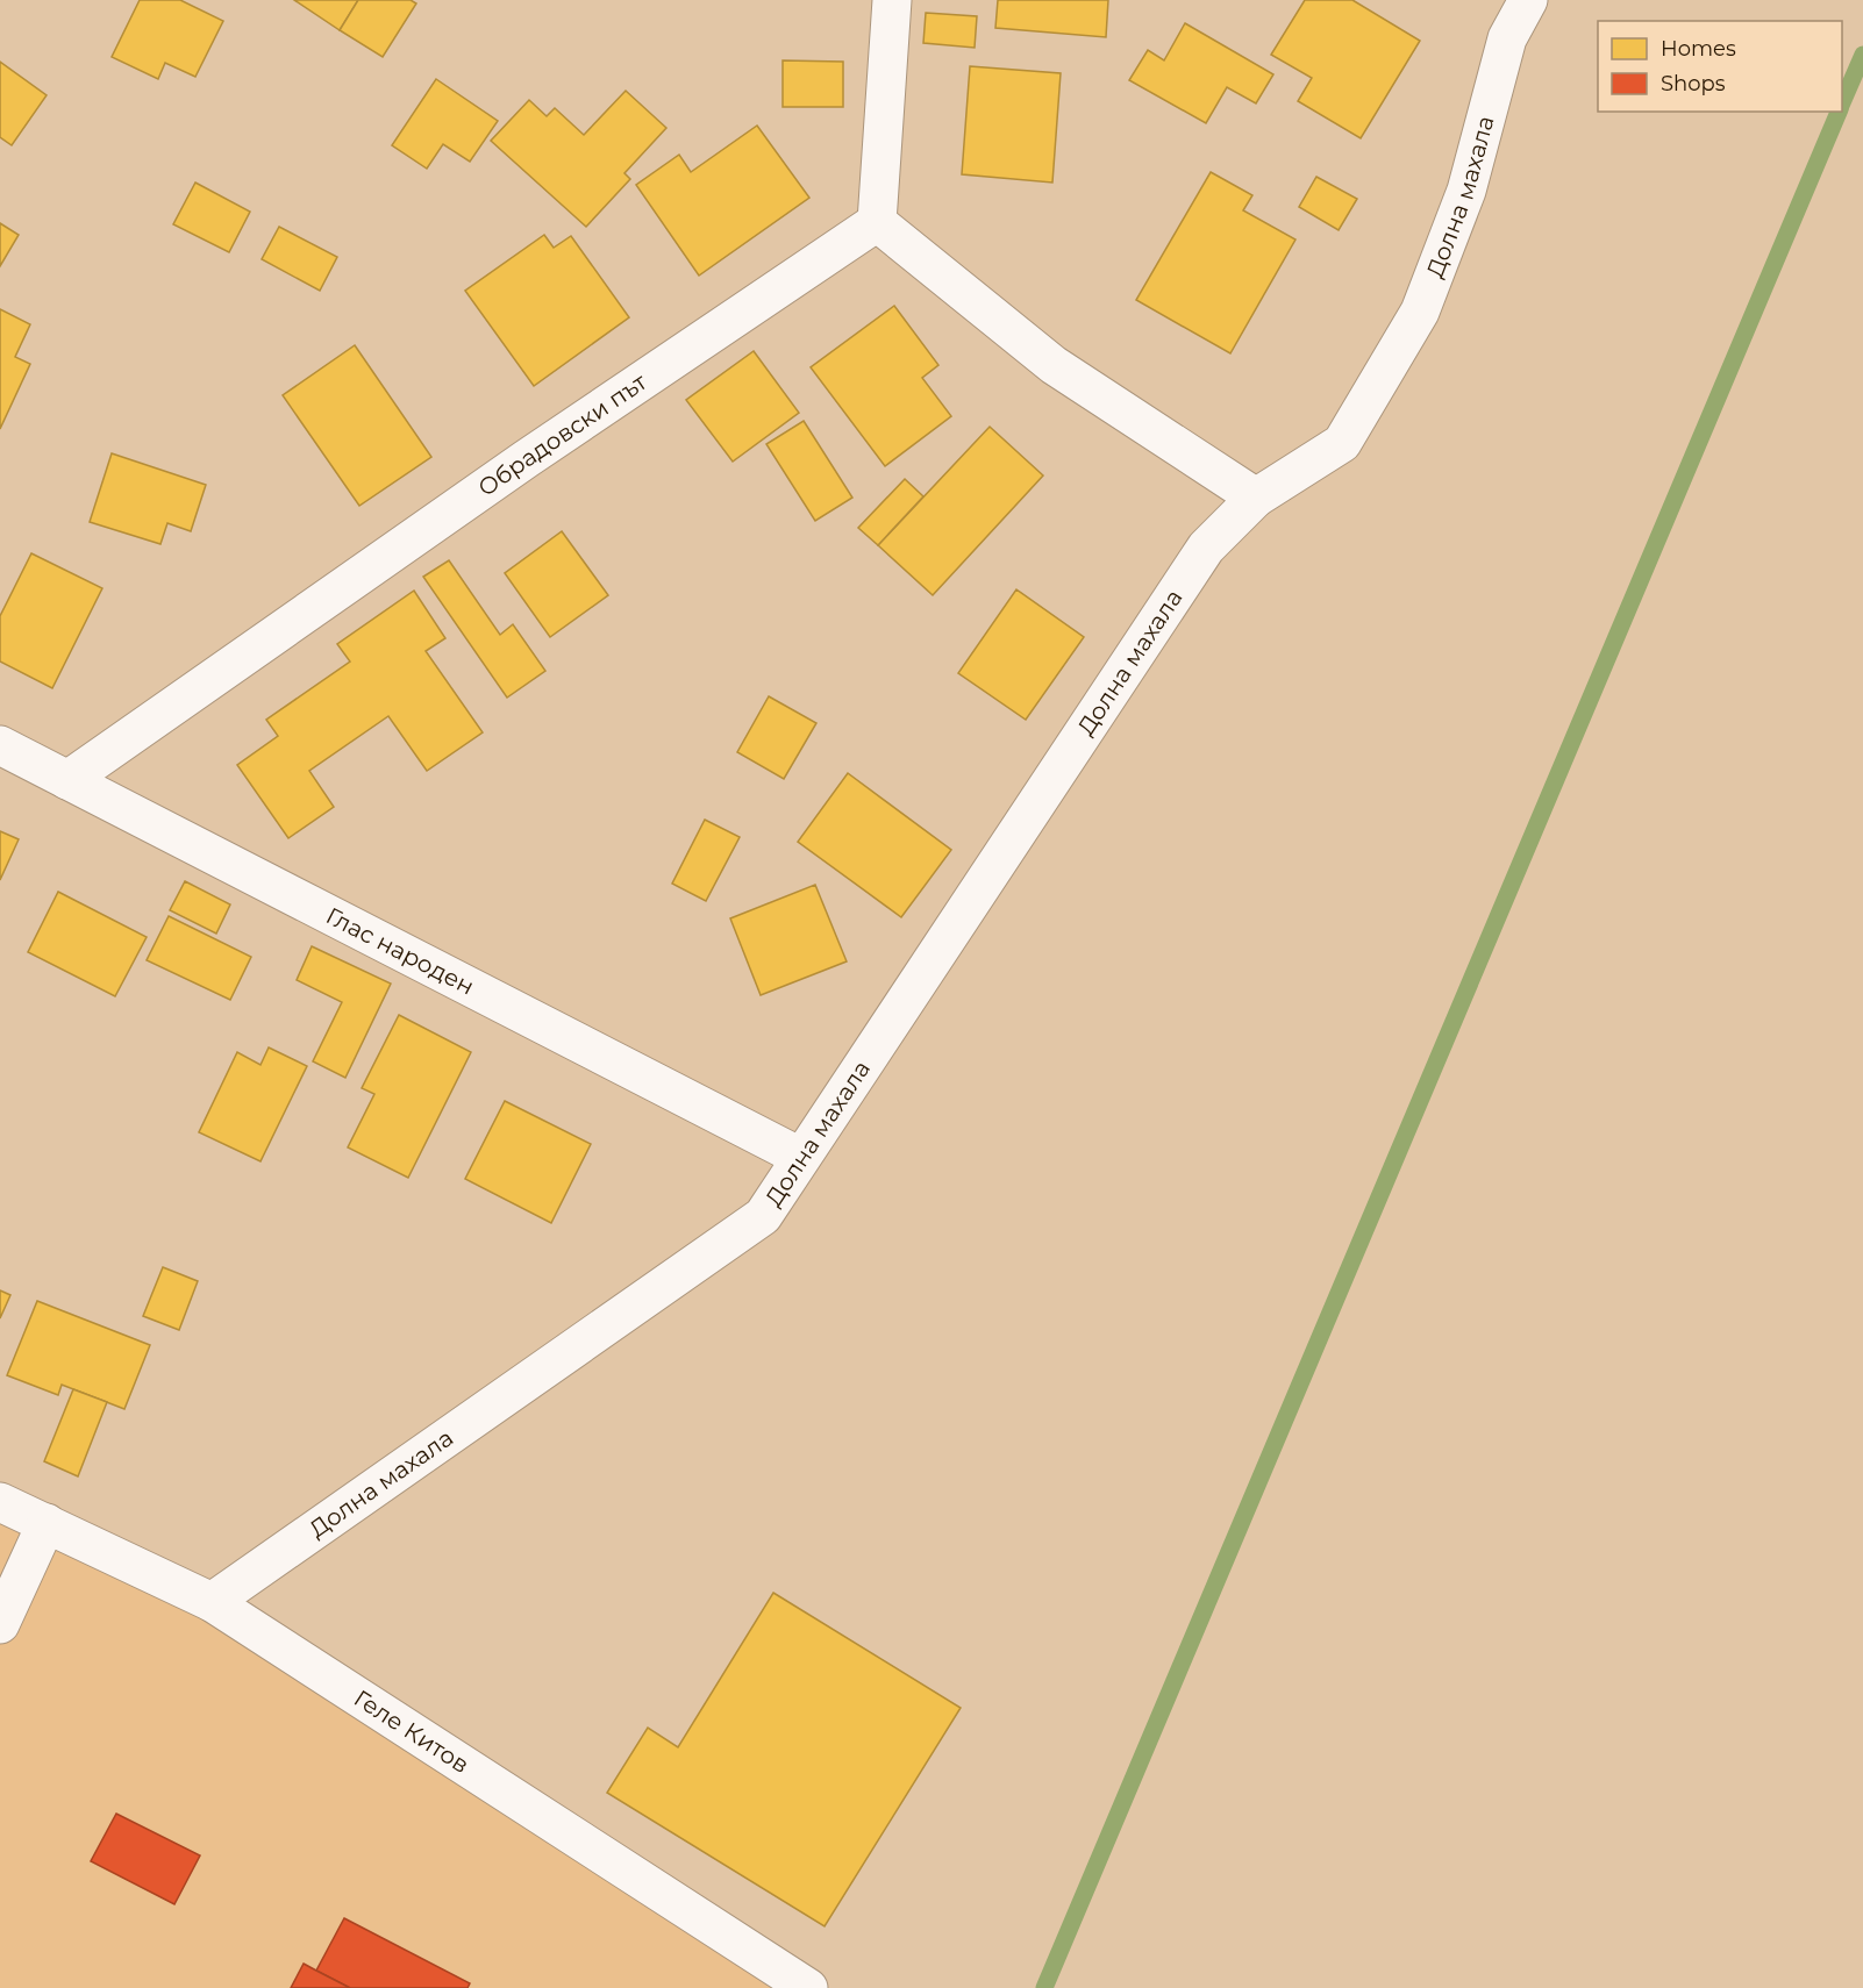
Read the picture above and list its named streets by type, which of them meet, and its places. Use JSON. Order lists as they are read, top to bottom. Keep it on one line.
{"streets":{"street":["Долна махала","Обрадовски път","Глас народен","Геле Китов"]},"crossings":[["Долна махала","Глас народен"],["Долна махала","Геле Китов"],["Обрадовски път","Глас народен"]],"legend":["Homes","Shops"]}
